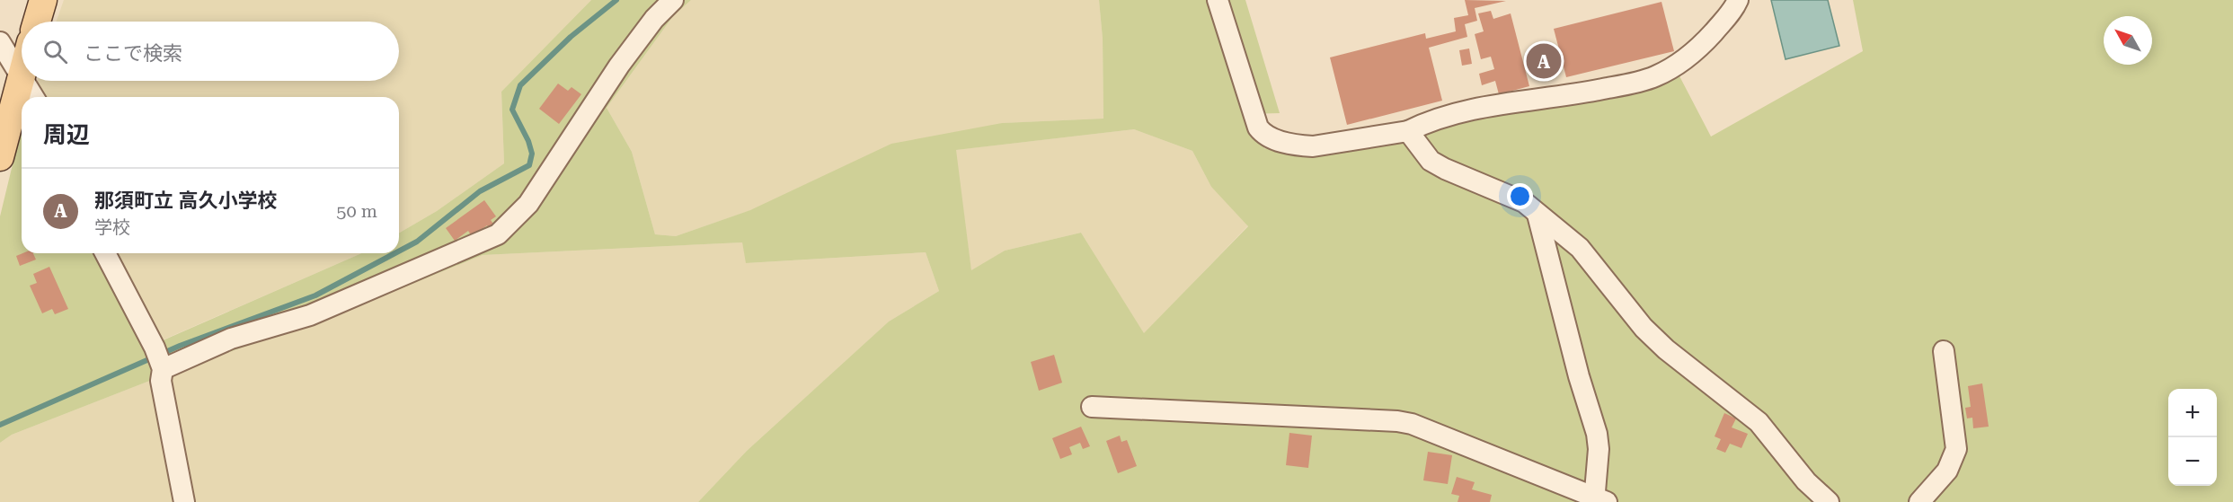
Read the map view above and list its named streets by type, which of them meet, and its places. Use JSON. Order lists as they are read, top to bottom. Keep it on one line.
{"north":"top left","page":{"search":"ここで検索","pins":"A","heading":"周辺","list":[{"mark":"A","name":"那須町立 高久小学校","note":"学校","value":"50 m"}],"map_buttons":["+","−"]}}
